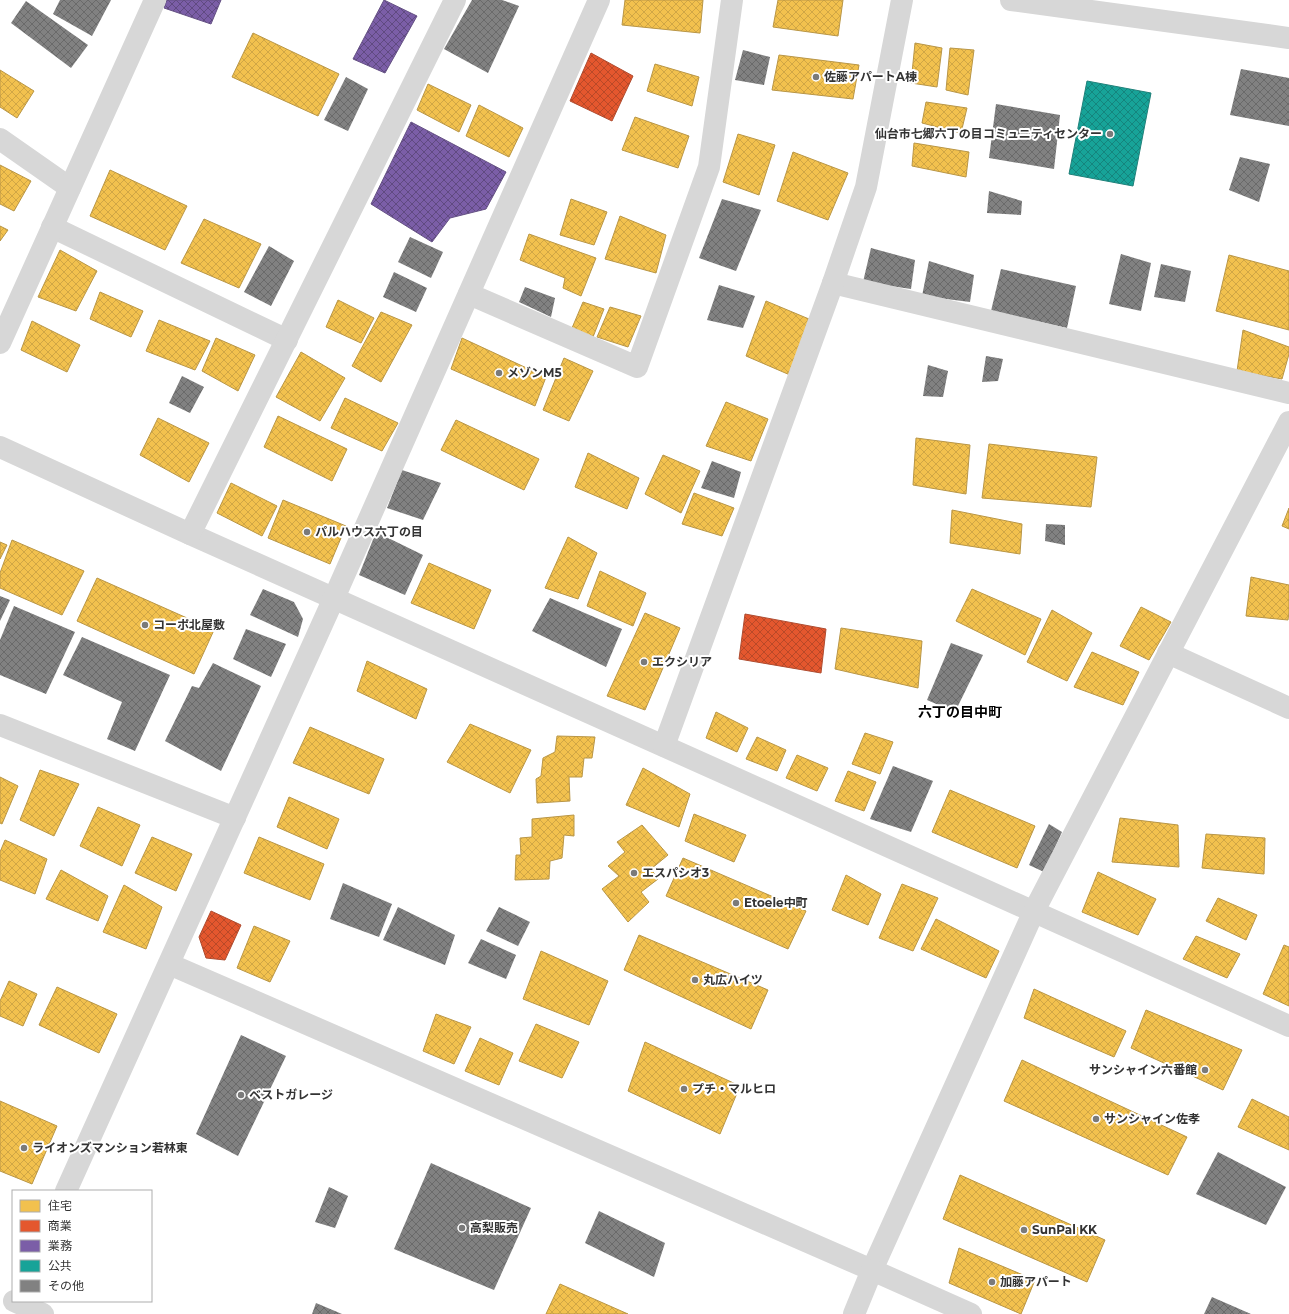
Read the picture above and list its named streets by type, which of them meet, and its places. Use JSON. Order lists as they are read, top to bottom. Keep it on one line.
{"districts":["六丁の目中町"],"places":["佐藤アパートA棟","仙台市七郷六丁の目コミュニティセンター","メゾンM5","パルハウス六丁の目","コーポ北屋敷","エクシリア","エスパシオ3","Etoele中町","丸広ハイツ","サンシャイン六番館","プチ・マルヒロ","ベストガレージ","サンシャイン佐孝","ライオンズマンション若林東","高梨販売","SunPal KK","加藤アパート"],"legend":["住宅","商業","業務","公共","その他"]}
